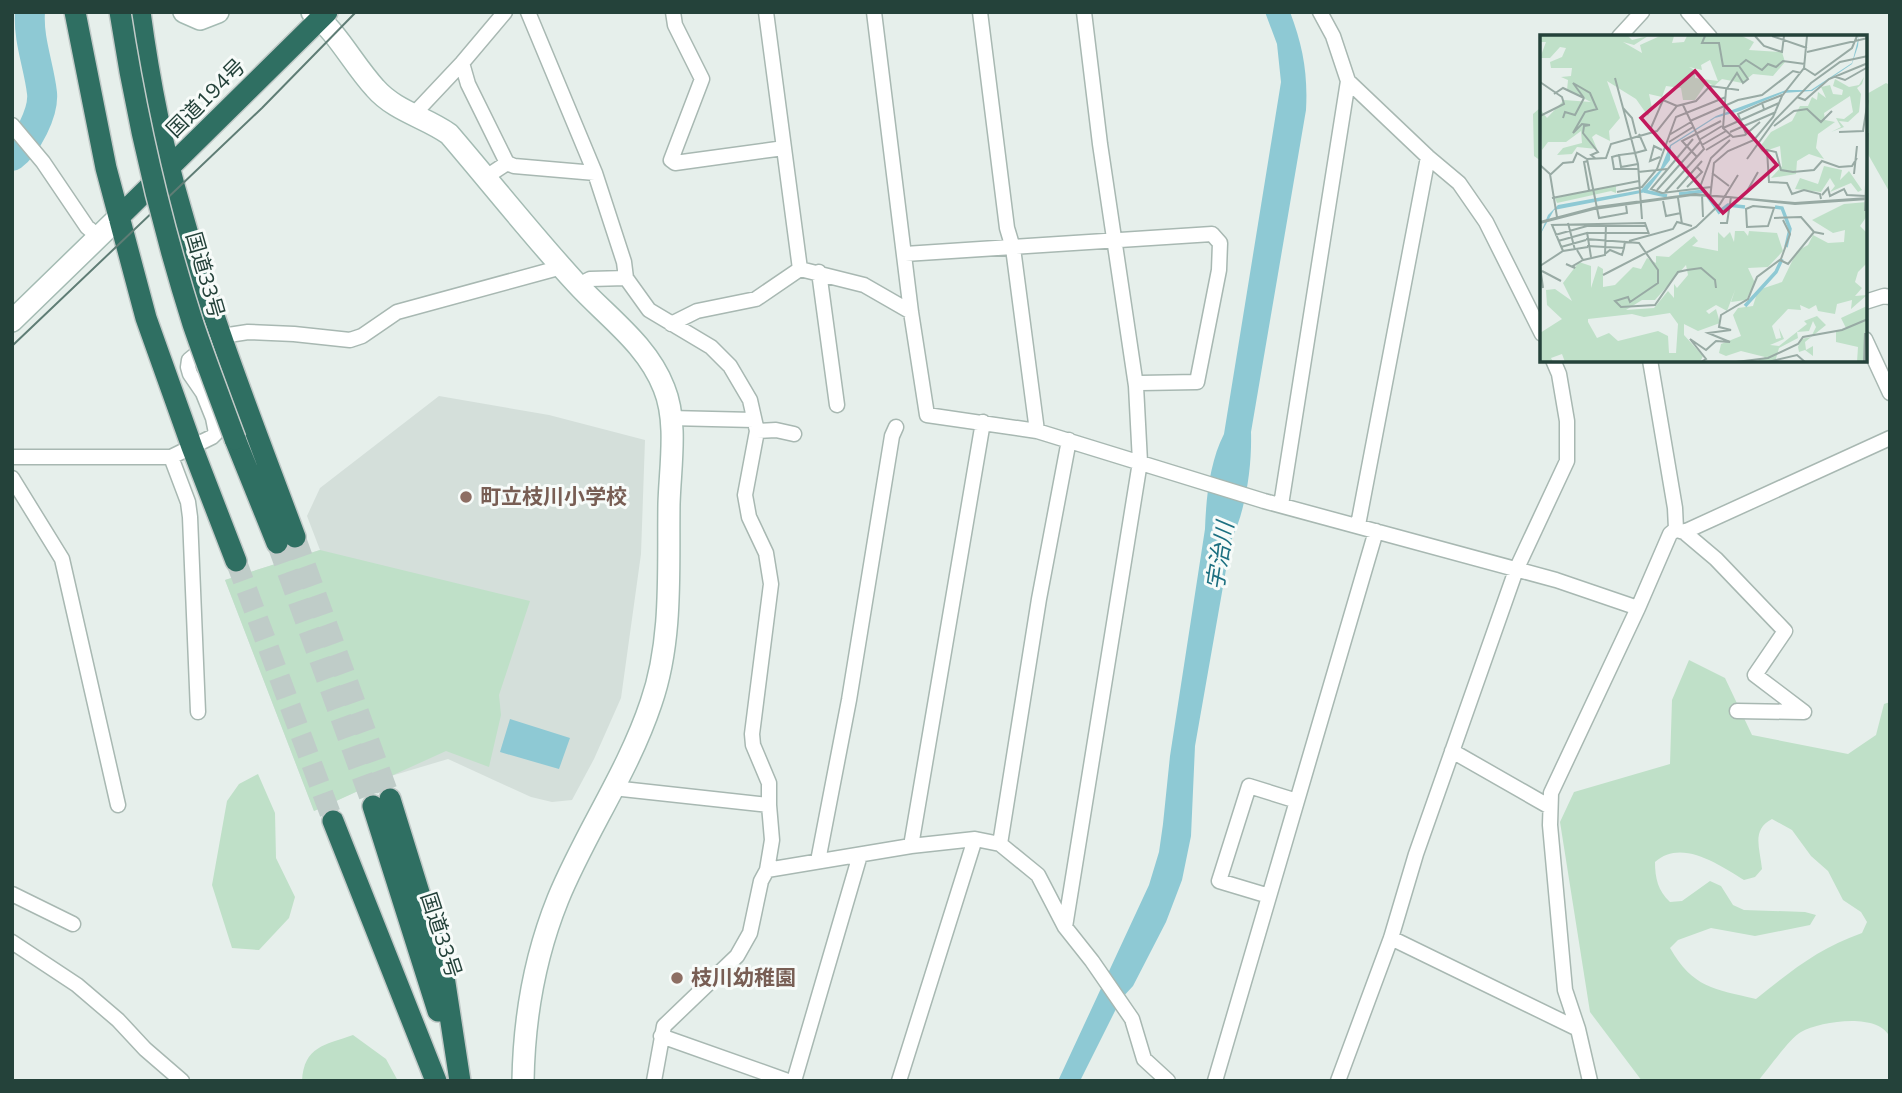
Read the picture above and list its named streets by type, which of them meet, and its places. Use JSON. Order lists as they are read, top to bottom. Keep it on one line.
{"streets":{"highway":["国道194号","国道33号"]},"water":["宇治川"],"places":["町立枝川小学校","枝川幼稚園"]}
